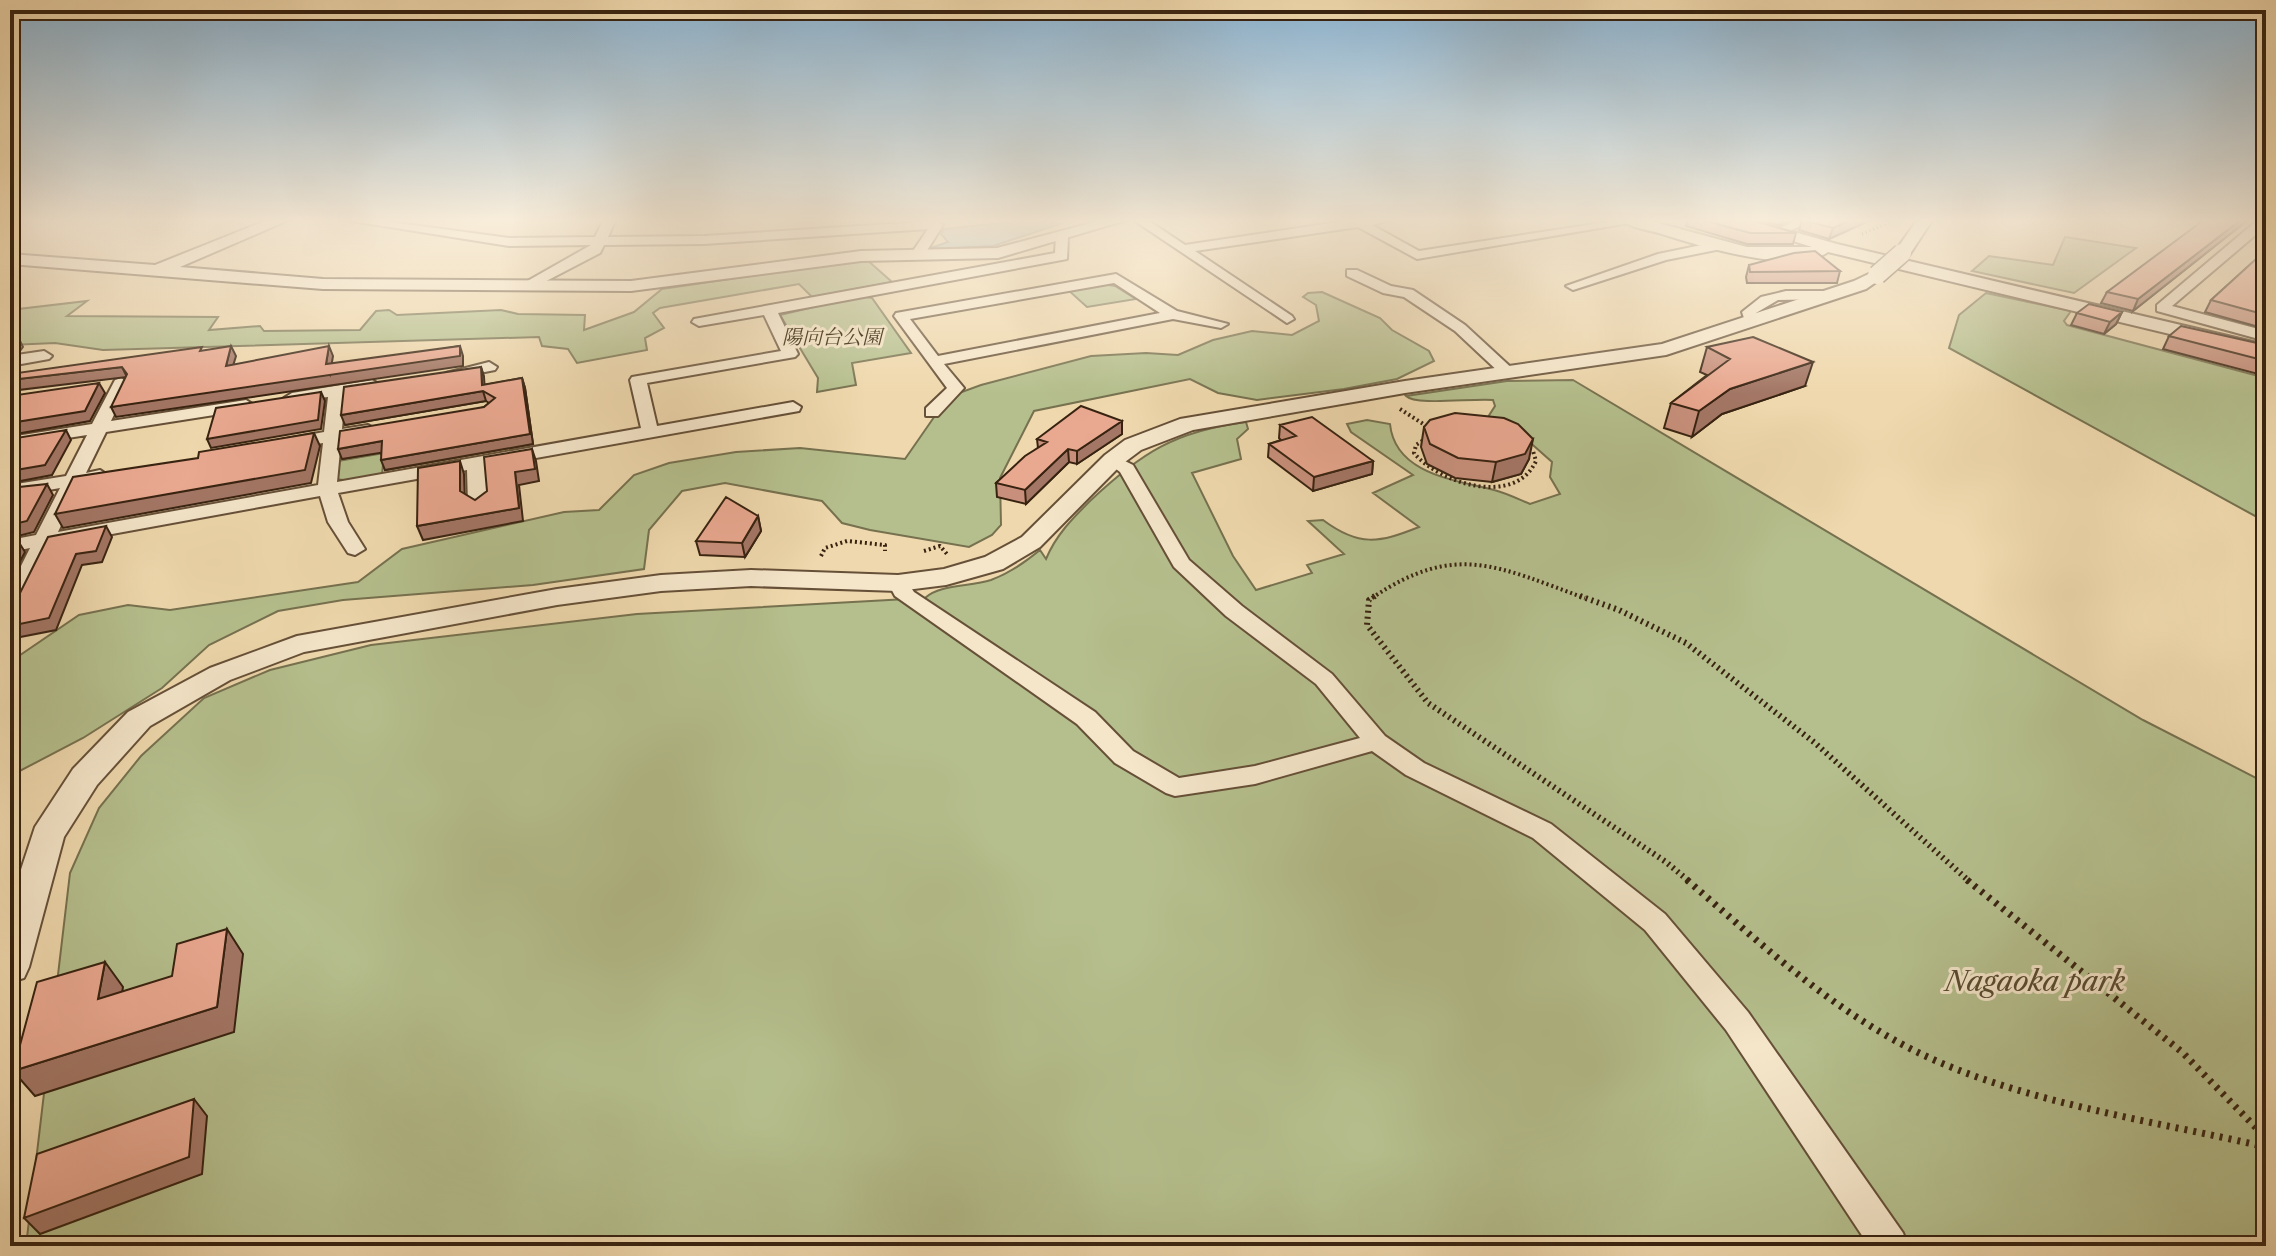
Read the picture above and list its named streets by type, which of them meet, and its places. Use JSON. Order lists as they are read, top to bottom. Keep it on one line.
{"parks":["陽向台公園","Nagaoka park"]}
